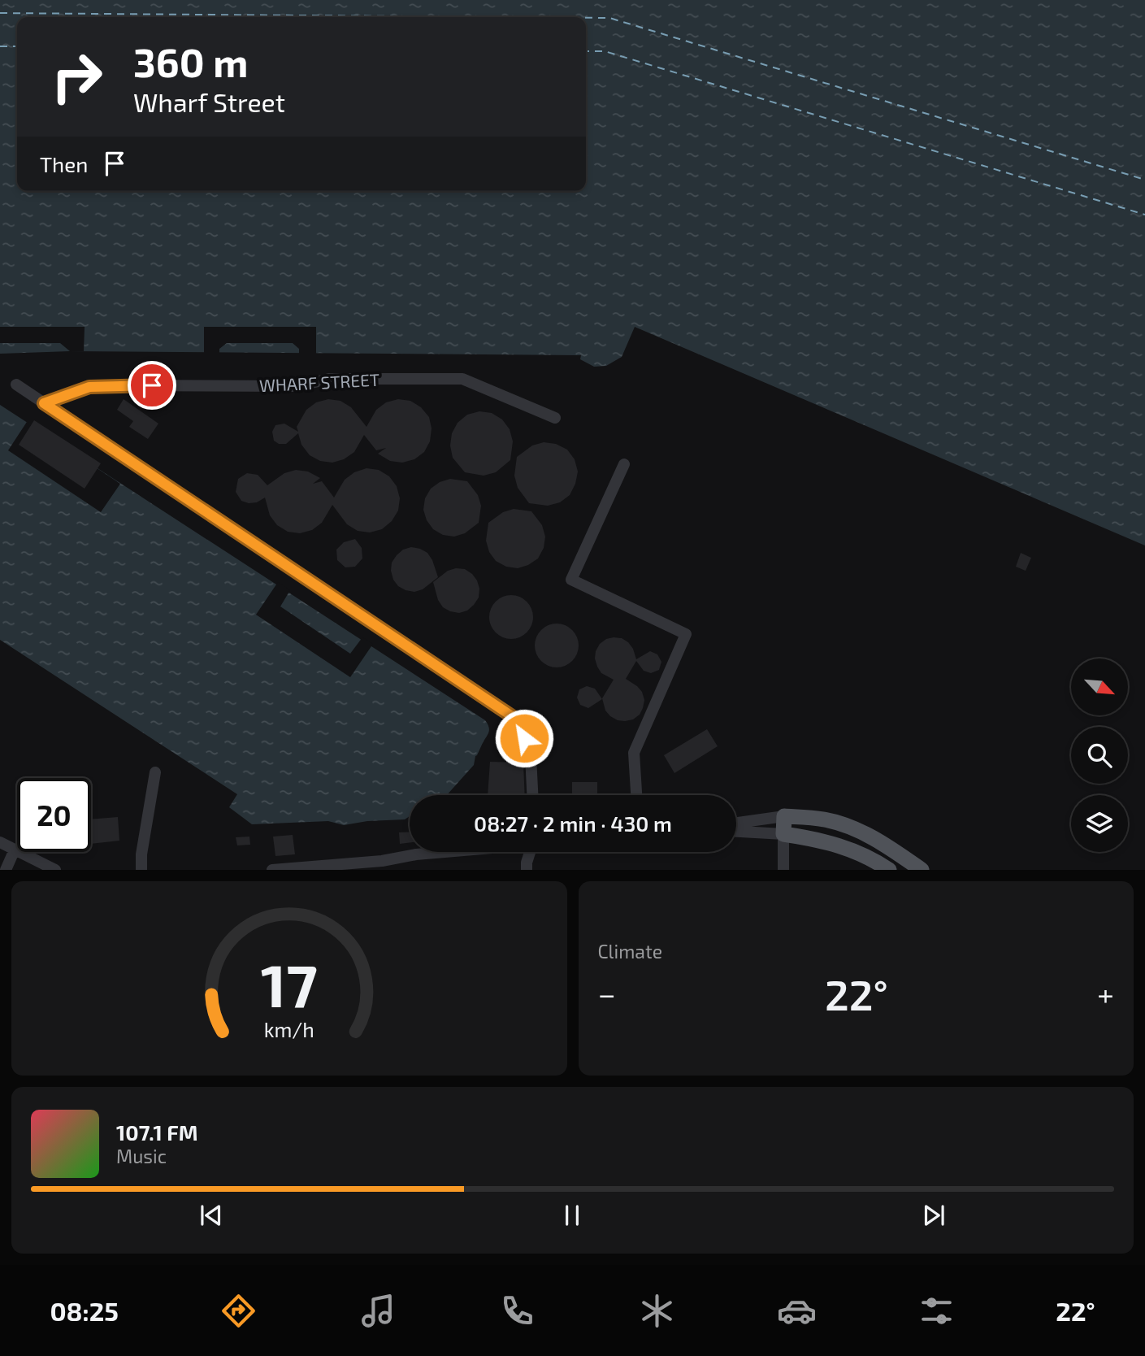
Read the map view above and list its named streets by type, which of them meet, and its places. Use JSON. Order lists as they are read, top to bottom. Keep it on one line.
{"streets":{"street":["WHARF STREET"]},"north":"bottom right","page":{"turn":["360 m","Wharf Street"],"then":"Then","limit":"20","trip":"08:27 · 2 min · 430 m","tile":"Climate","heat":["−","22°","+"],"song":["107.1 FM","Music"],"tabs":["08:25","22°"],"gauge":["17","km/h"]}}
